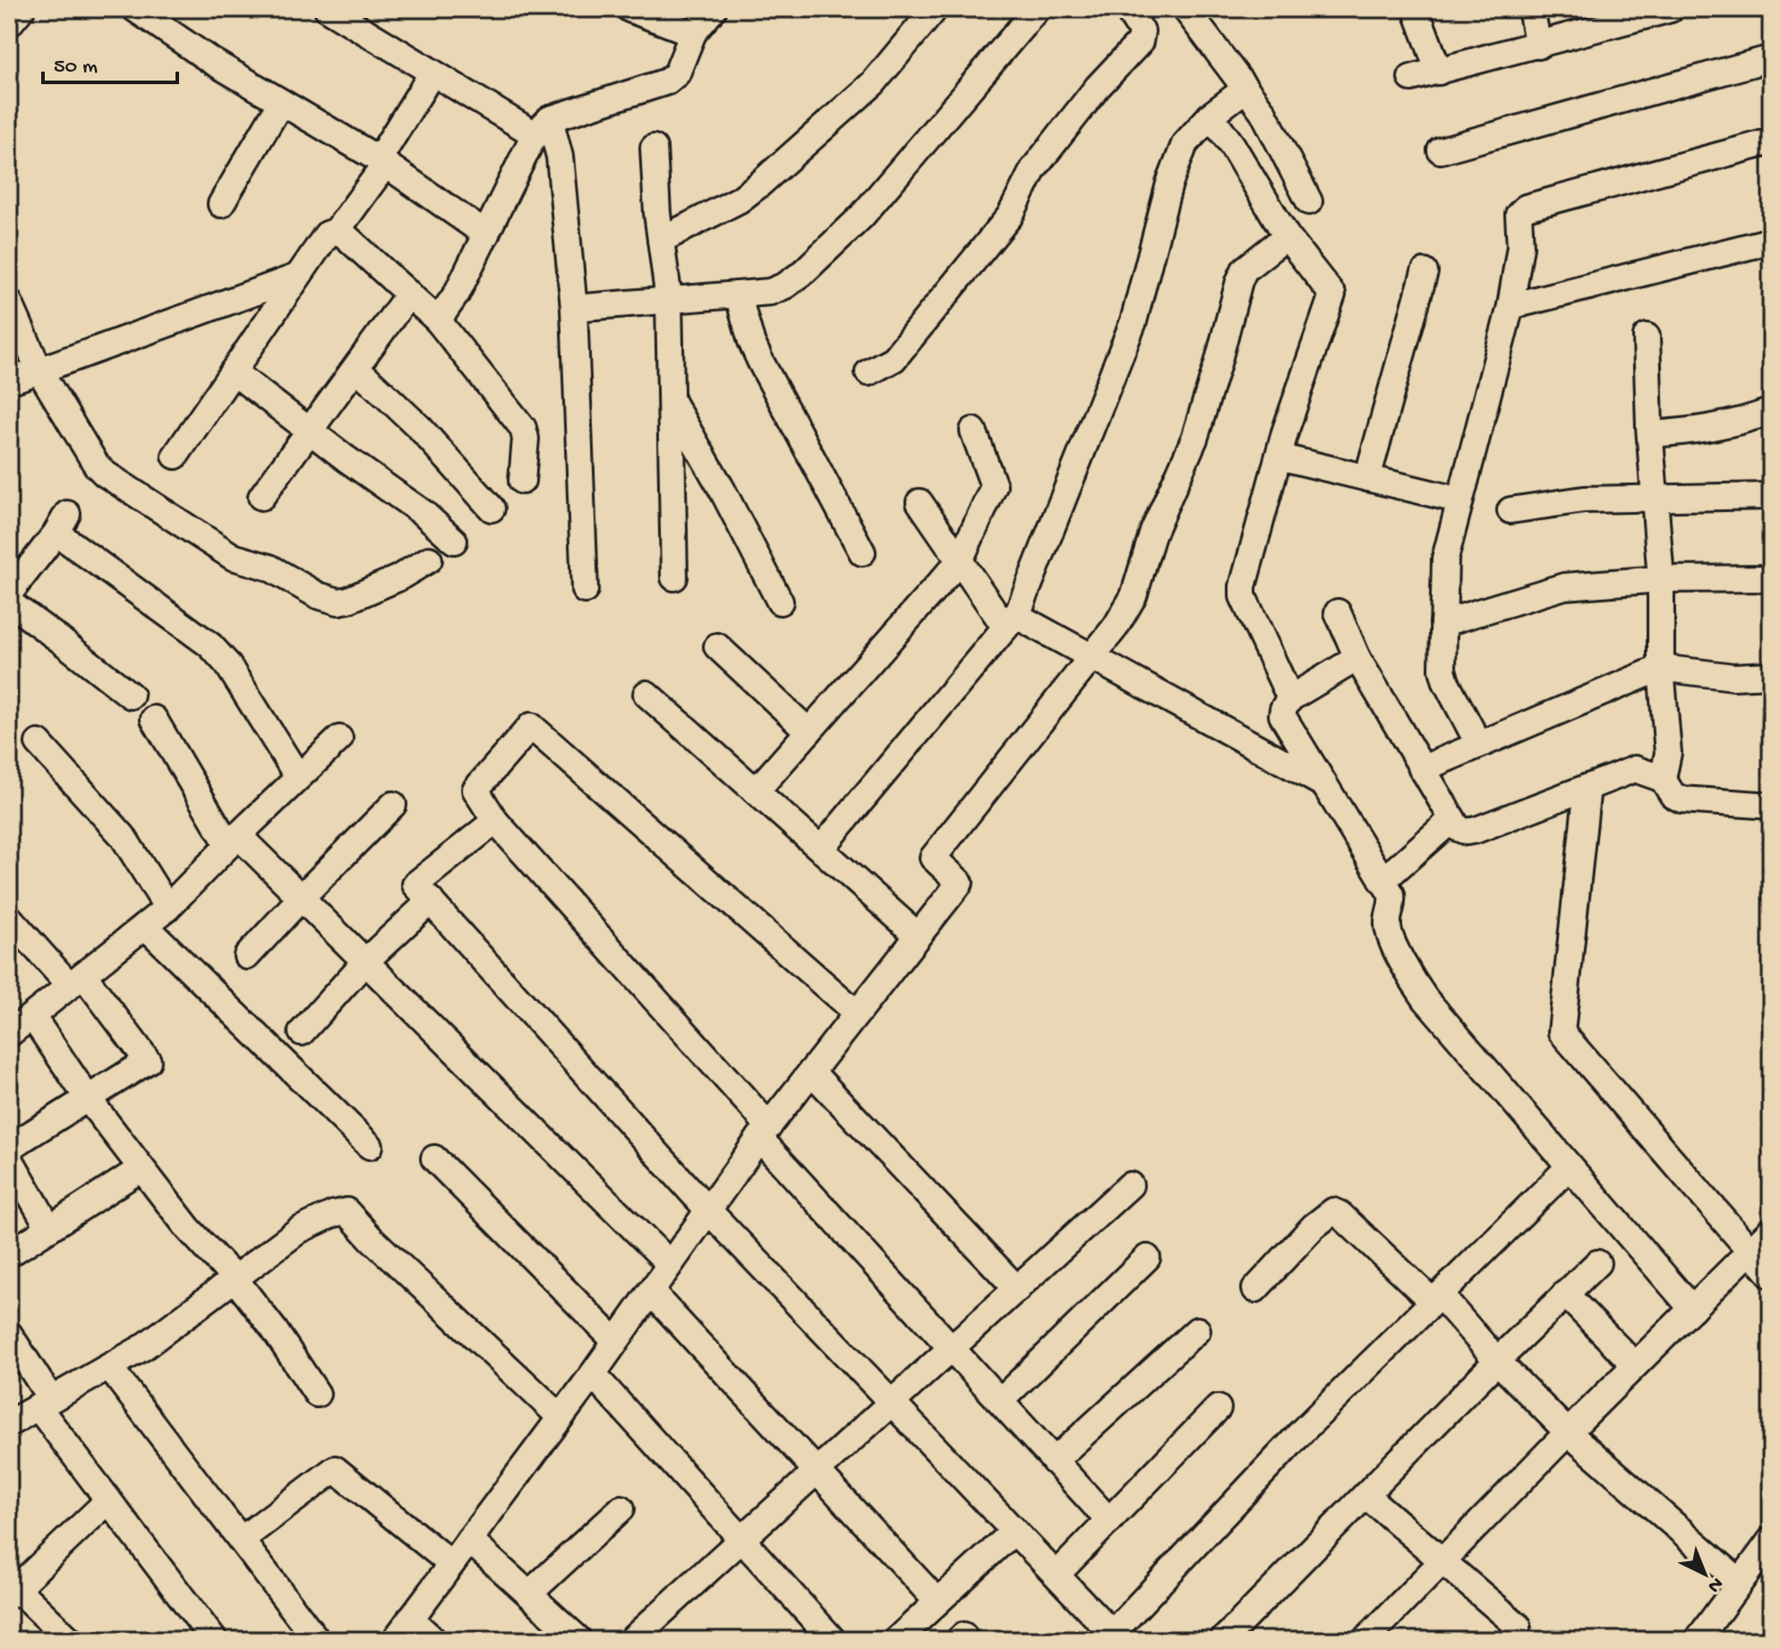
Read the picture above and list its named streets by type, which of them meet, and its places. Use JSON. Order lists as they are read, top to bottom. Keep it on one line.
{"scale_bar":"50 m","north":"bottom right"}
